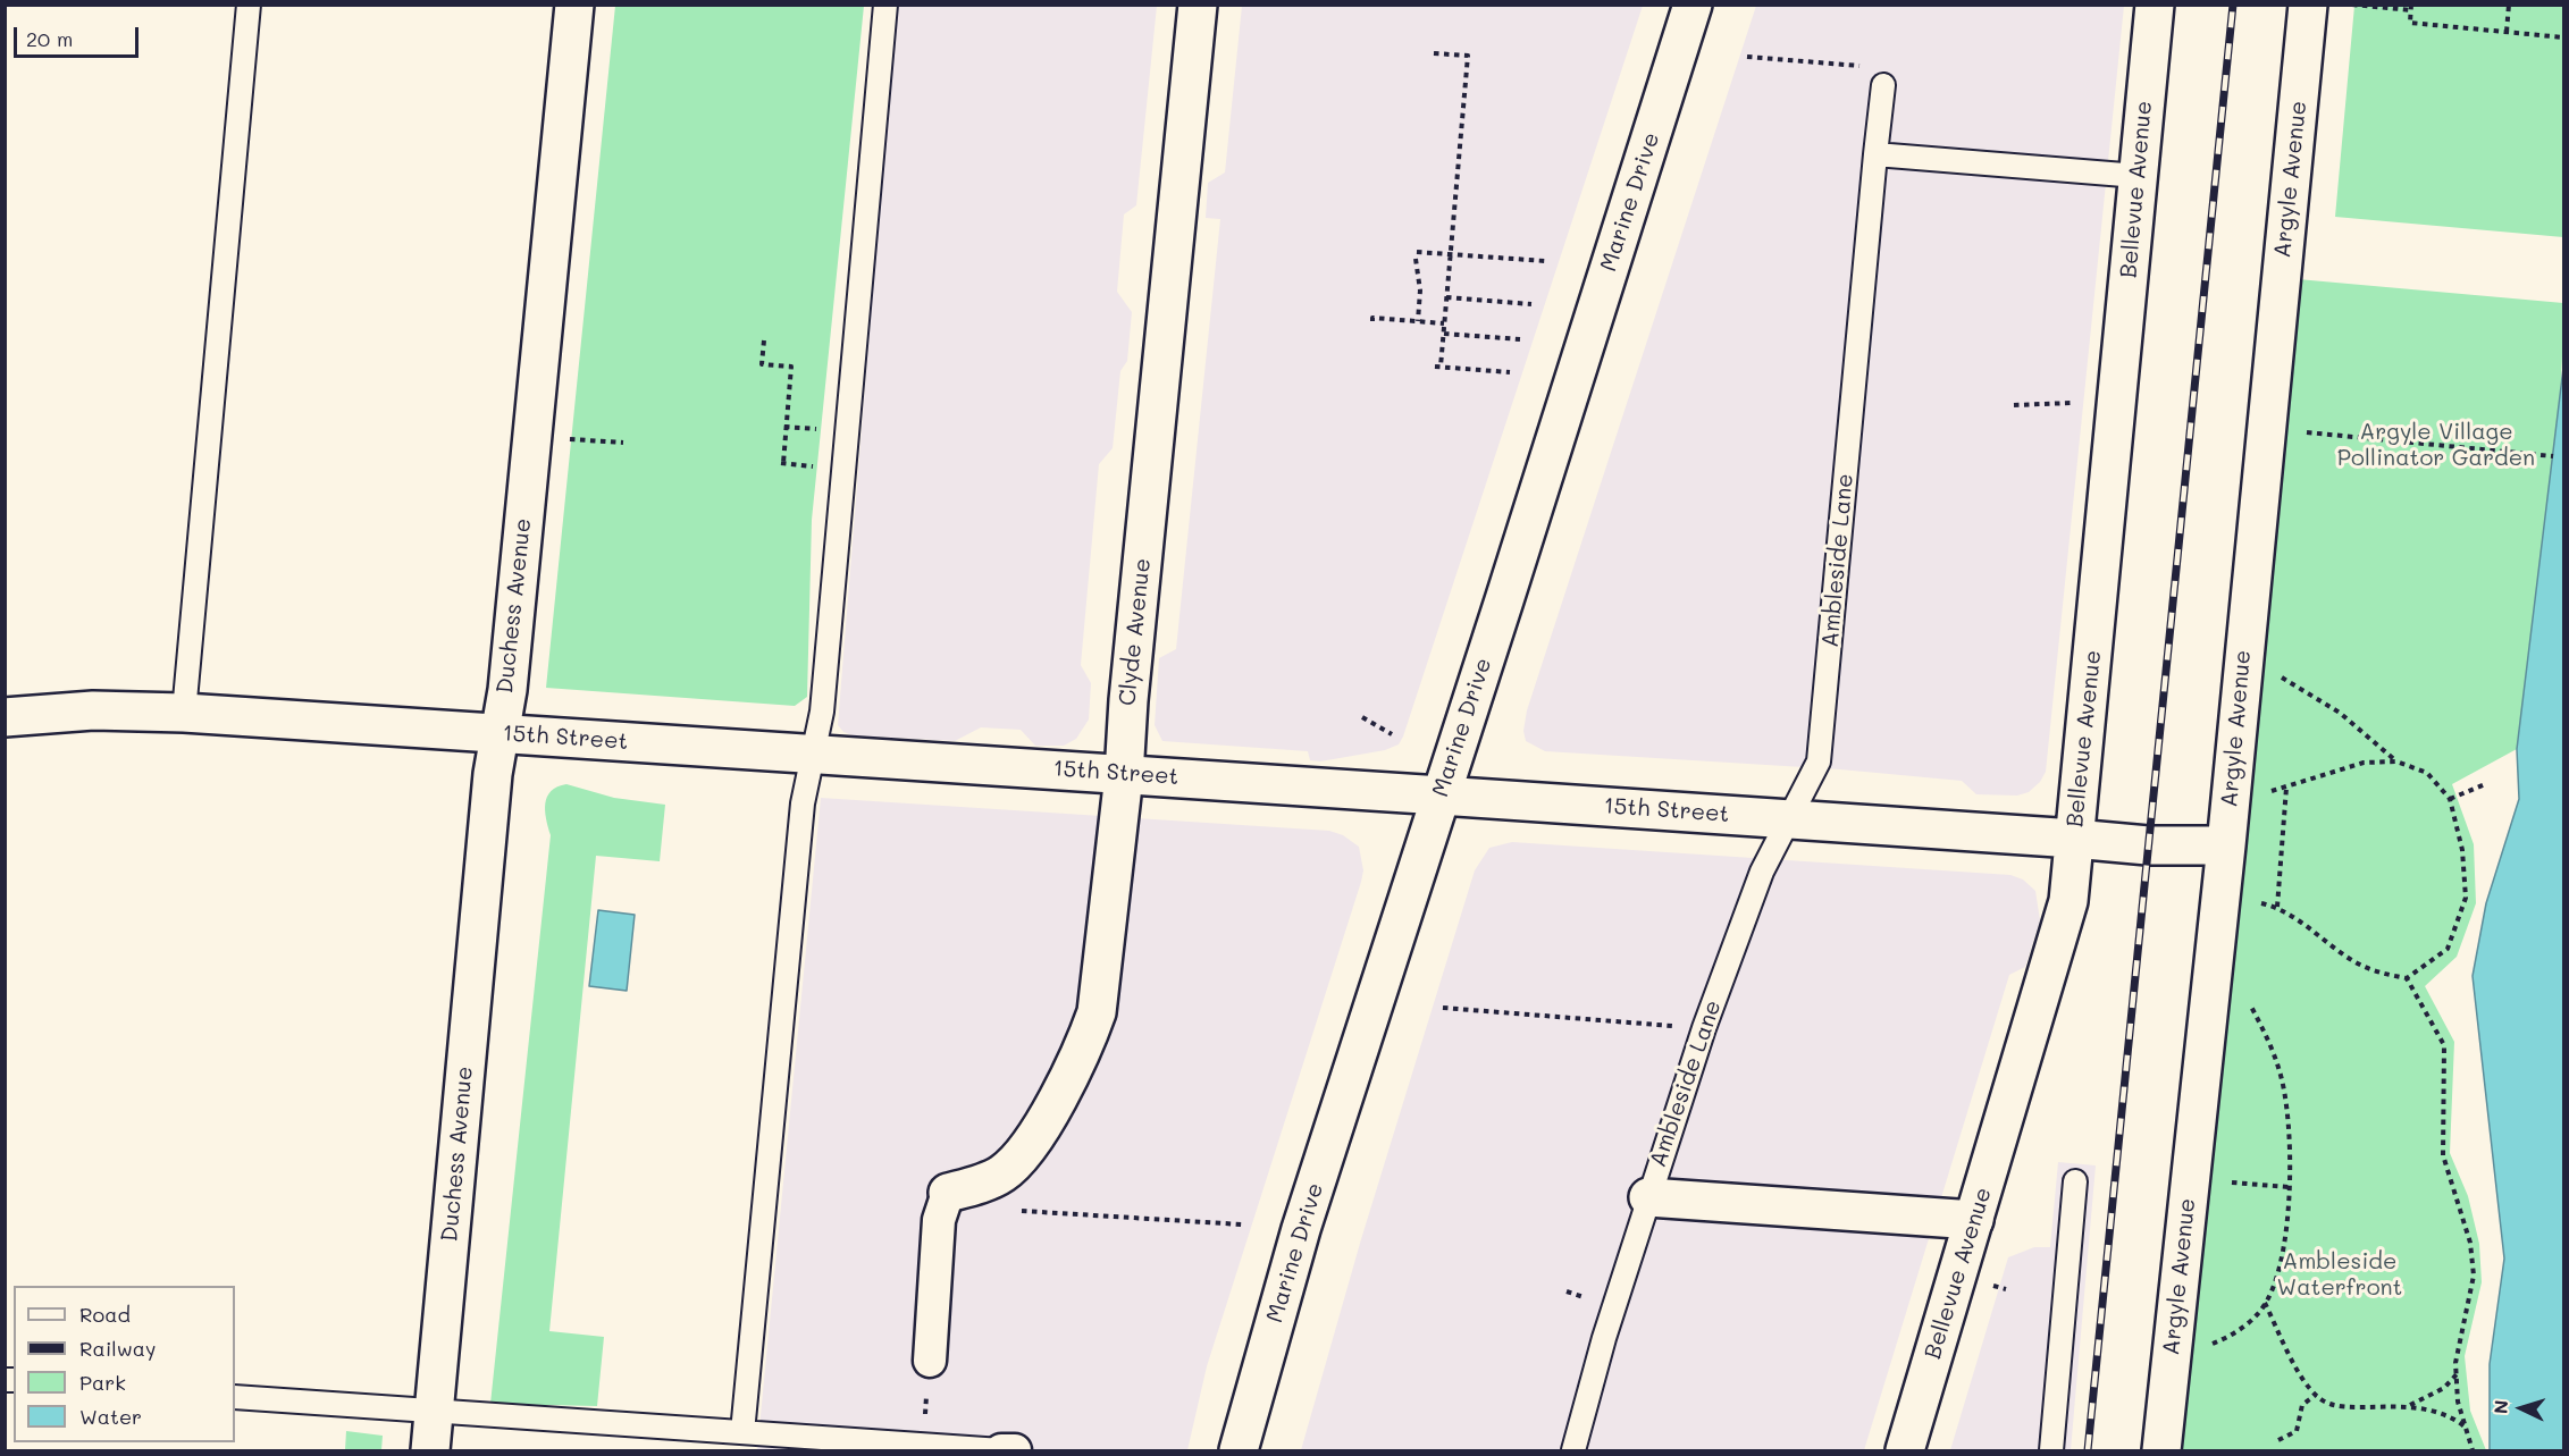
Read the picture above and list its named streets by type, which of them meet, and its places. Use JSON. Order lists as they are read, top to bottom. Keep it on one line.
{"streets":{"street":["Argyle Avenue","Bellevue Avenue","Marine Drive","Ambleside Lane","Duchess Avenue","Clyde Avenue","15th Street"]},"crossings":[["Argyle Avenue","15th Street"],["Bellevue Avenue","Ambleside Lane"],["Bellevue Avenue","15th Street"],["Marine Drive","15th Street"],["Ambleside Lane","15th Street"],["Duchess Avenue","15th Street"],["Clyde Avenue","15th Street"]],"parks":["Argyle Village Pollinator Garden","Ambleside Waterfront"],"legend":["Road","Railway","Park","Water"],"scale_bar":"20 m","north":"left"}
